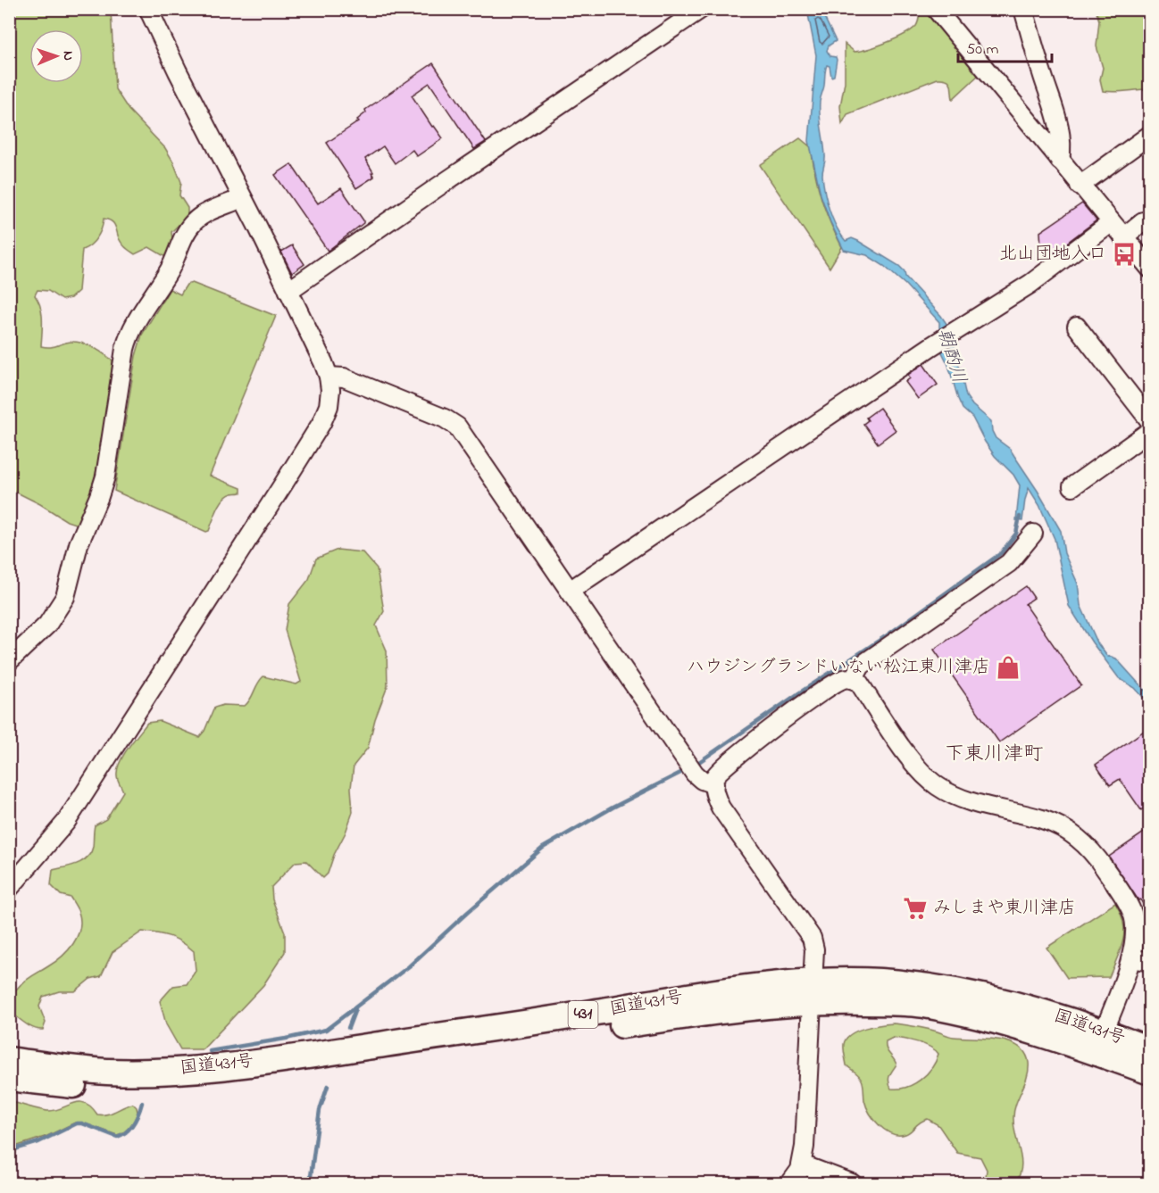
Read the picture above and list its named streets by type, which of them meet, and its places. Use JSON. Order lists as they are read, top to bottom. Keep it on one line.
{"streets":{"highway":["国道431号","431"]},"districts":["下東川津町"],"water":["朝酌川"],"places":{"bus stop":["北山団地入口"],"shop":["ハウジングランドいない松江東川津店"],"supermarket":["みしまや東川津店"]},"scale_bar":"50 m","north":"right"}
